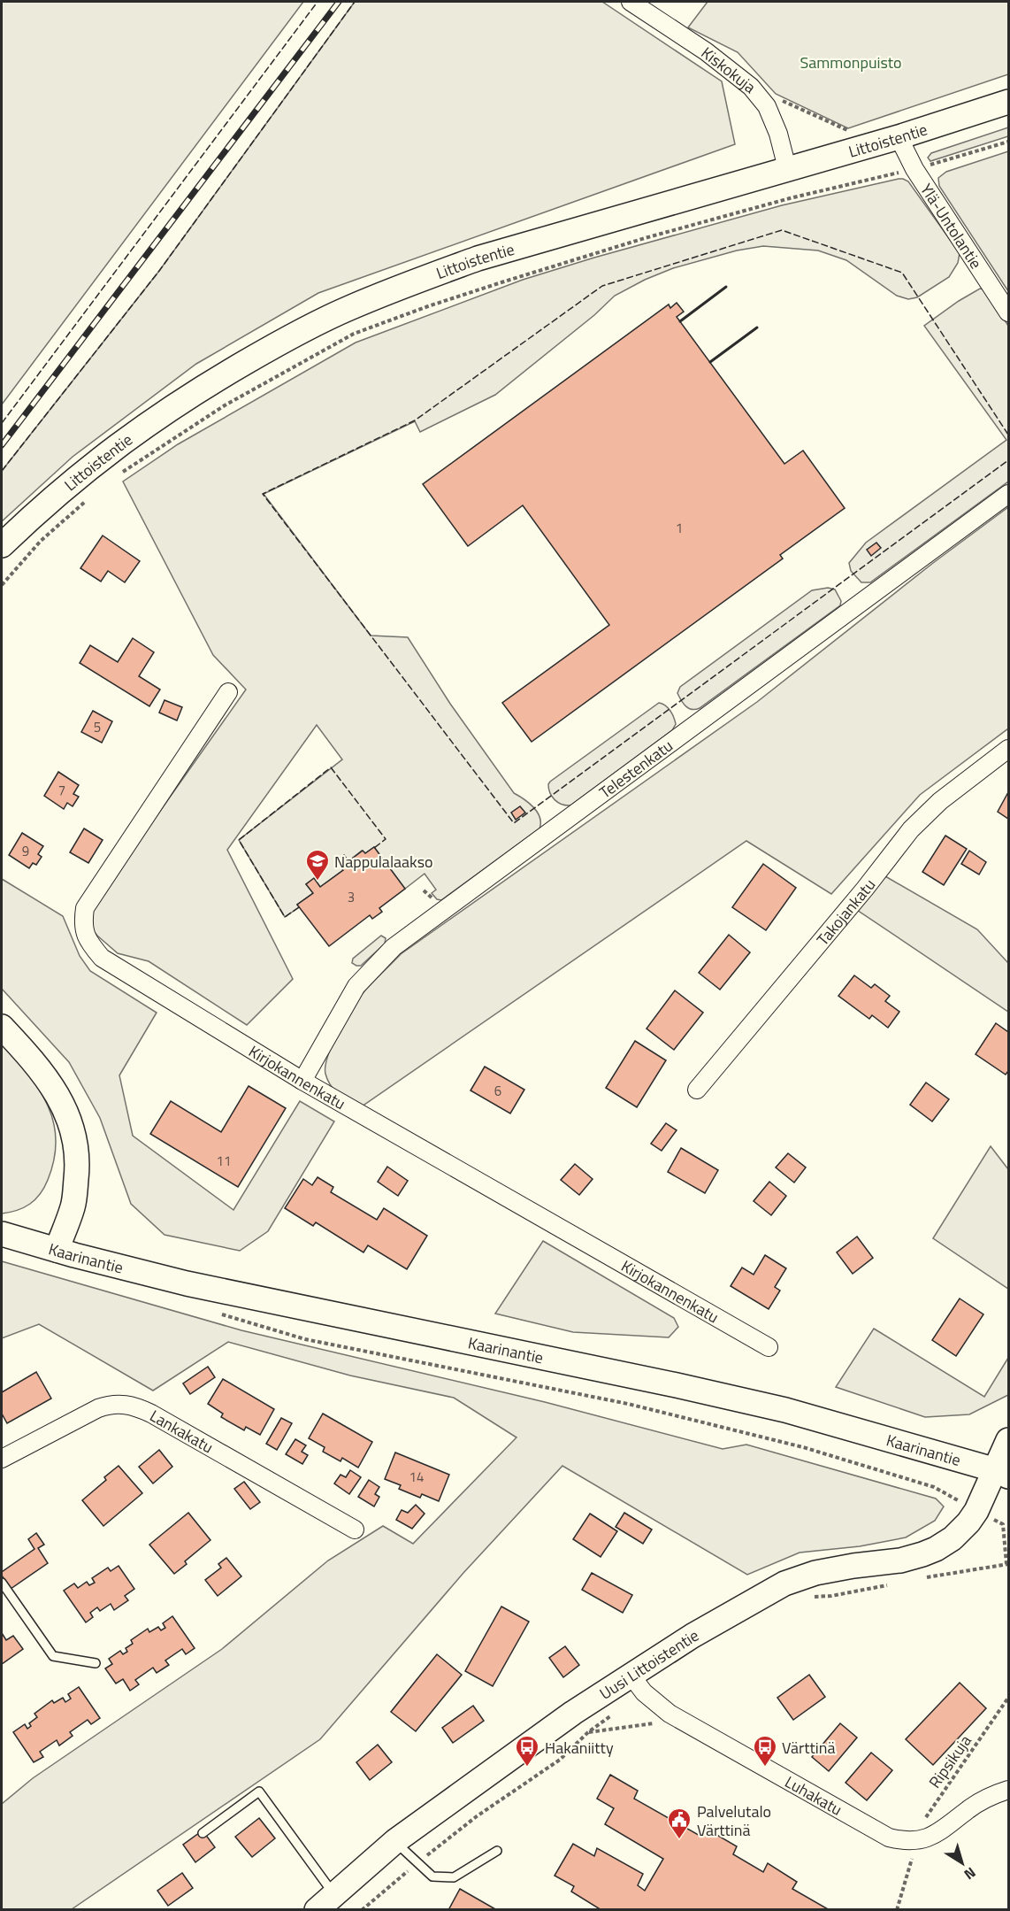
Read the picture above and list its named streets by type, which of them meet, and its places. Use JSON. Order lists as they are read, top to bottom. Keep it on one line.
{"streets":{"street":["Kiskokuja","Littoistentie","Ylä-Untolantie","Telestenkatu","Takojankatu","Kirjokannenkatu","Kaarinantie","Lankakatu","Uusi Littoistentie","Luhakatu"],"path":["Ripsikuja"]},"crossings":[["Kiskokuja","Littoistentie"],["Littoistentie","Ylä-Untolantie"],["Telestenkatu","Kirjokannenkatu"],["Kaarinantie","Uusi Littoistentie"],["Uusi Littoistentie","Luhakatu"],["Ripsikuja","Luhakatu"]],"parks":["Sammonpuisto"],"places":{"school or university":["Nappulalaakso"],"bus stop":["Hakaniitty","Värttinä"],"public building":["Palvelutalo Värttinä"]},"house_numbers":["1","5","7","9","3","6","11","14"],"north":"bottom right"}
